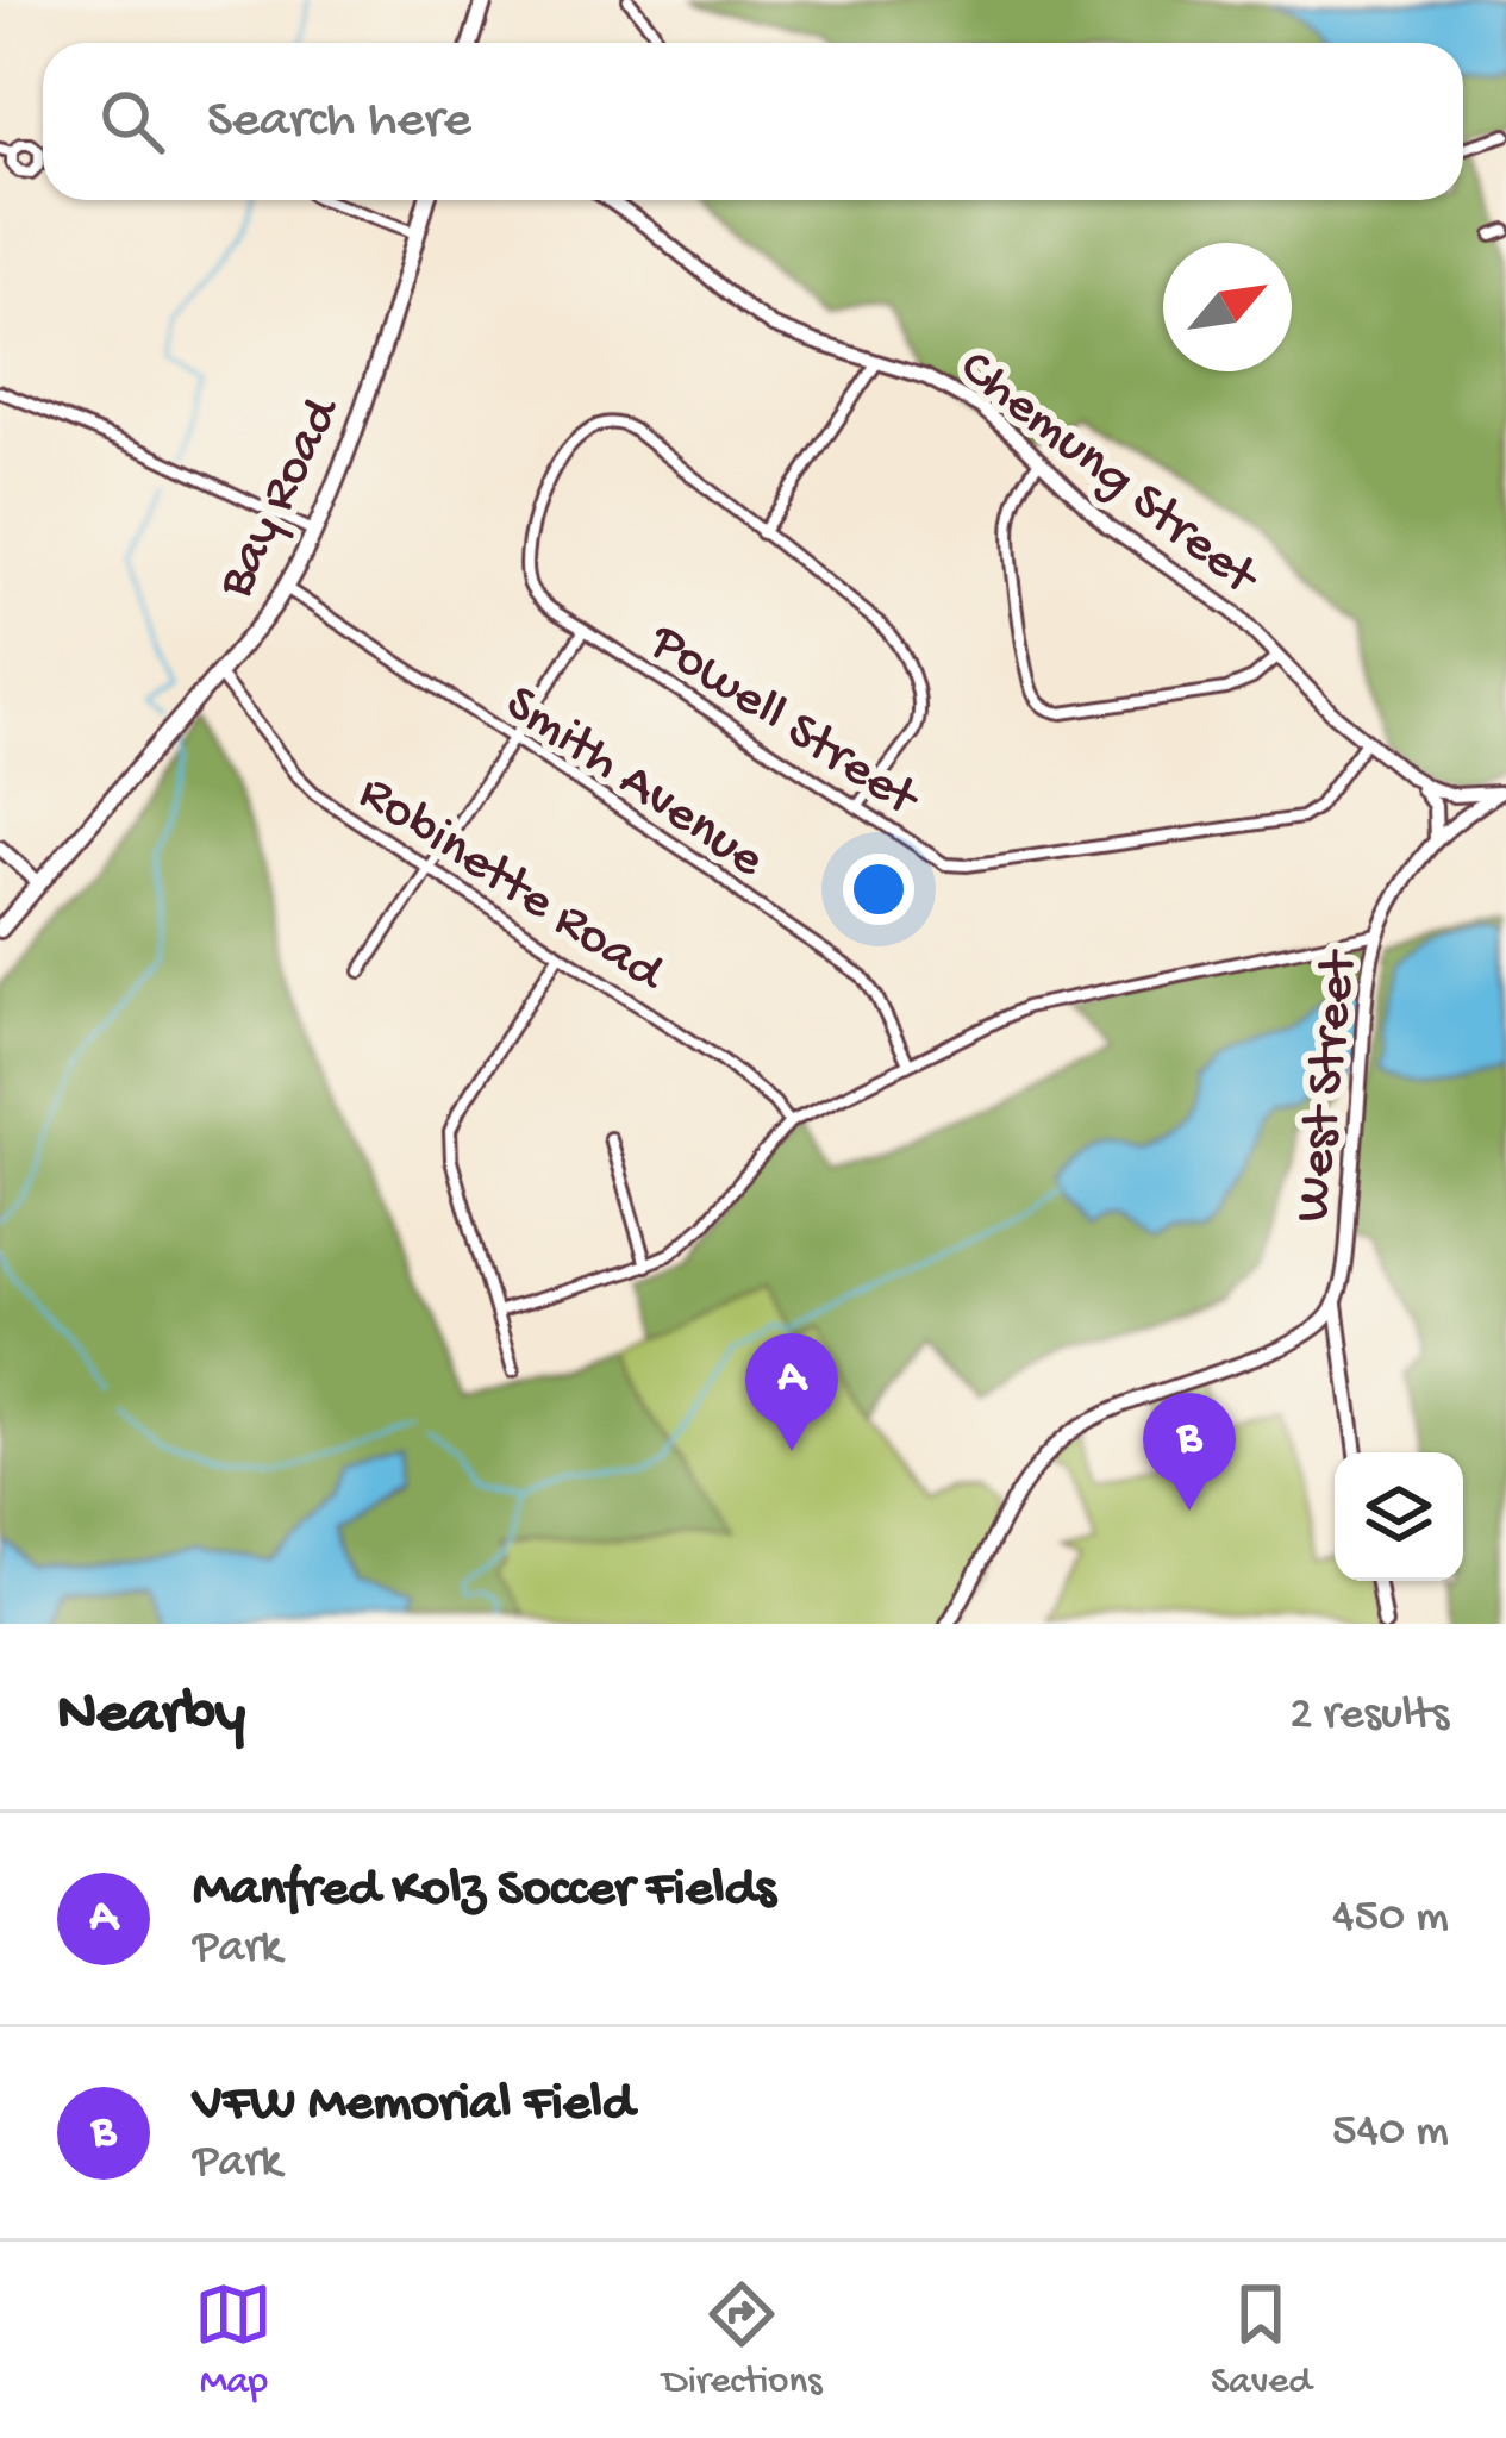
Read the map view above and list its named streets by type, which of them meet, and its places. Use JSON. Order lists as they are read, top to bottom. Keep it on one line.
{"streets":{"main road":["Bay Road"],"street":["Chemung Street","Powell Street","Smith Avenue","Robinette Road","West Street"]},"crossings":[["Chemung Street","Powell Street"],["Chemung Street","West Street"],["Bay Road","Smith Avenue"],["Bay Road","Robinette Road"]],"north":"top right","page":{"search":"Search here","pins":["A","B"],"heading":["Nearby","2 results"],"list":[{"mark":"A","name":"Manfred Kolz Soccer Fields","note":"Park","value":"450 m"},{"mark":"B","name":"VFW Memorial Field","note":"Park","value":"540 m"}],"nav":["Map","Directions","Saved"]}}
